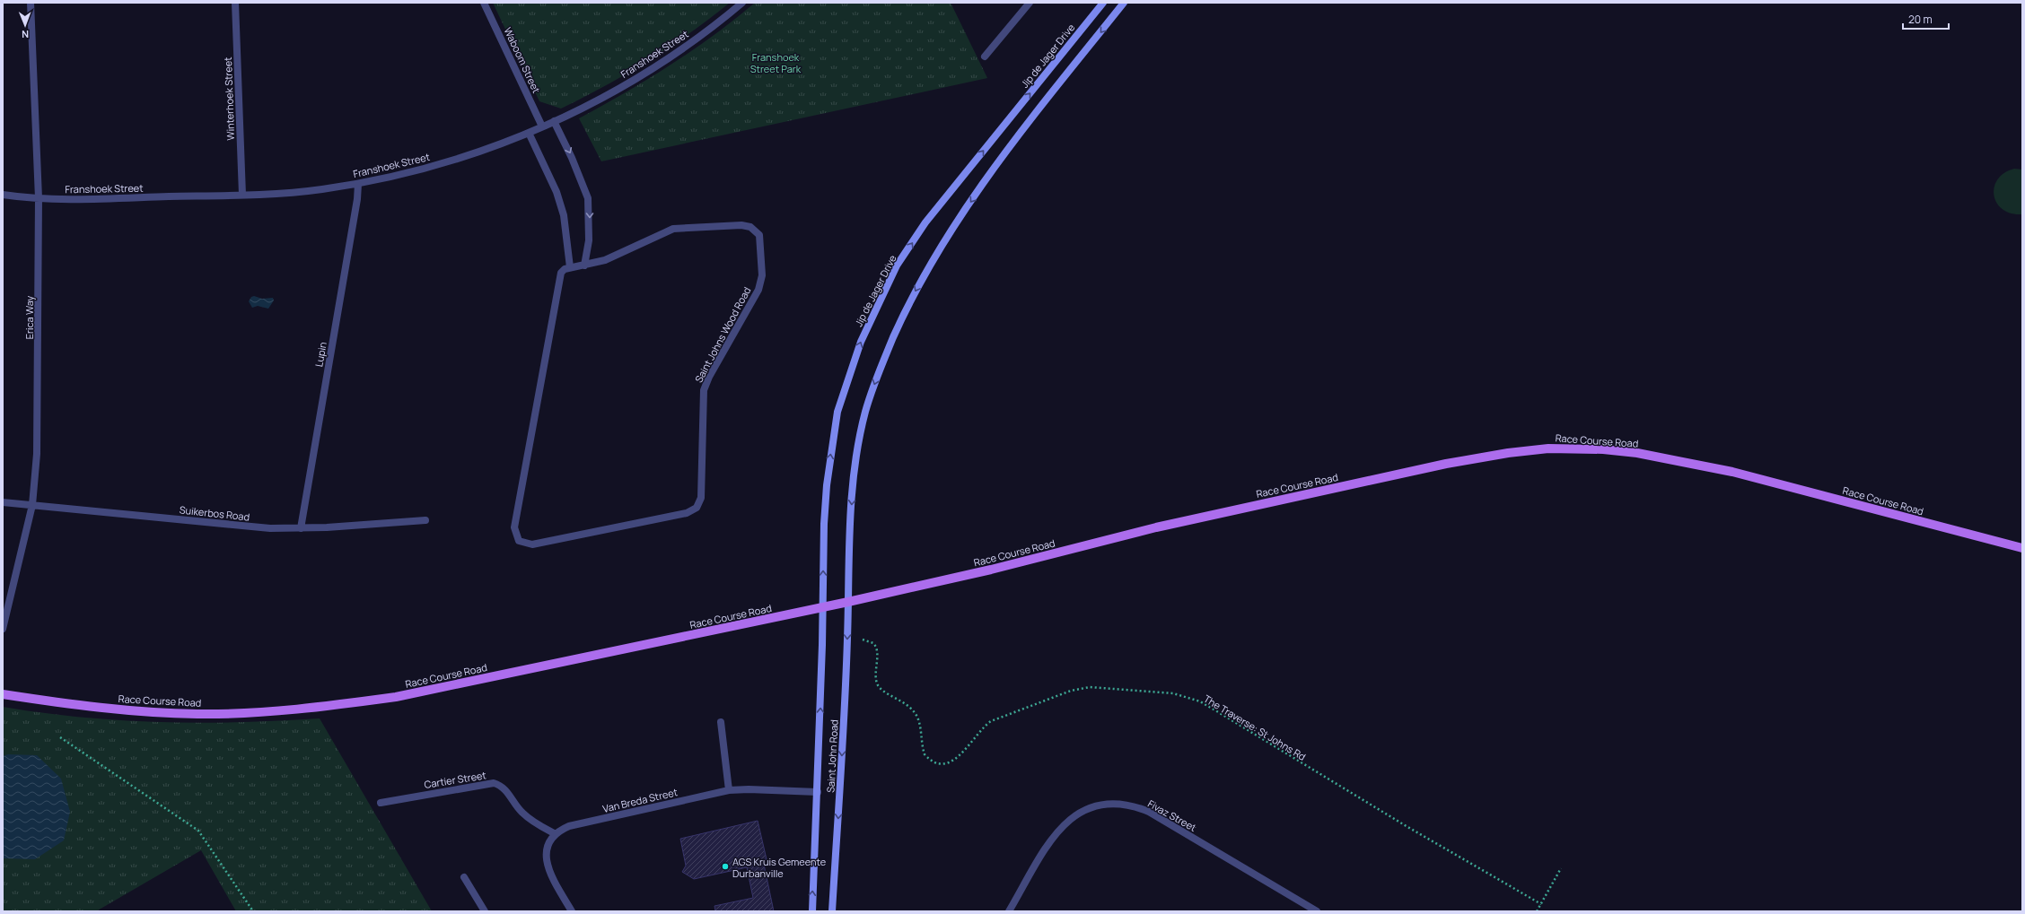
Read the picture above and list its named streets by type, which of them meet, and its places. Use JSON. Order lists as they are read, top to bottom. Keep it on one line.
{"streets":{"main road":["Jip de Jager Drive","Race Course Road","Saint John Road"],"street":["Franshoek Street","Waboom Street","Winterhoek Street","Erica Way","Saint Johns Wood Road","Lupin","Suikerbos Road","Cartier Street","Van Breda Street","Fivaz Street"],"path":["The Traverse: St Johns Rd"]},"crossings":[["Franshoek Street","Waboom Street"],["Franshoek Street","Winterhoek Street"],["Franshoek Street","Erica Way"],["Franshoek Street","Lupin"],["Jip de Jager Drive","Race Course Road"],["Jip de Jager Drive","Saint John Road"],["Erica Way","Suikerbos Road"],["Lupin","Suikerbos Road"],["Race Course Road","Saint John Road"],["Saint John Road","Van Breda Street"],["Cartier Street","Van Breda Street"]],"parks":["Franshoek Street Park"],"places":["AGS Kruis Gemeente Durbanville"],"scale_bar":"20 m","north":"bottom"}
